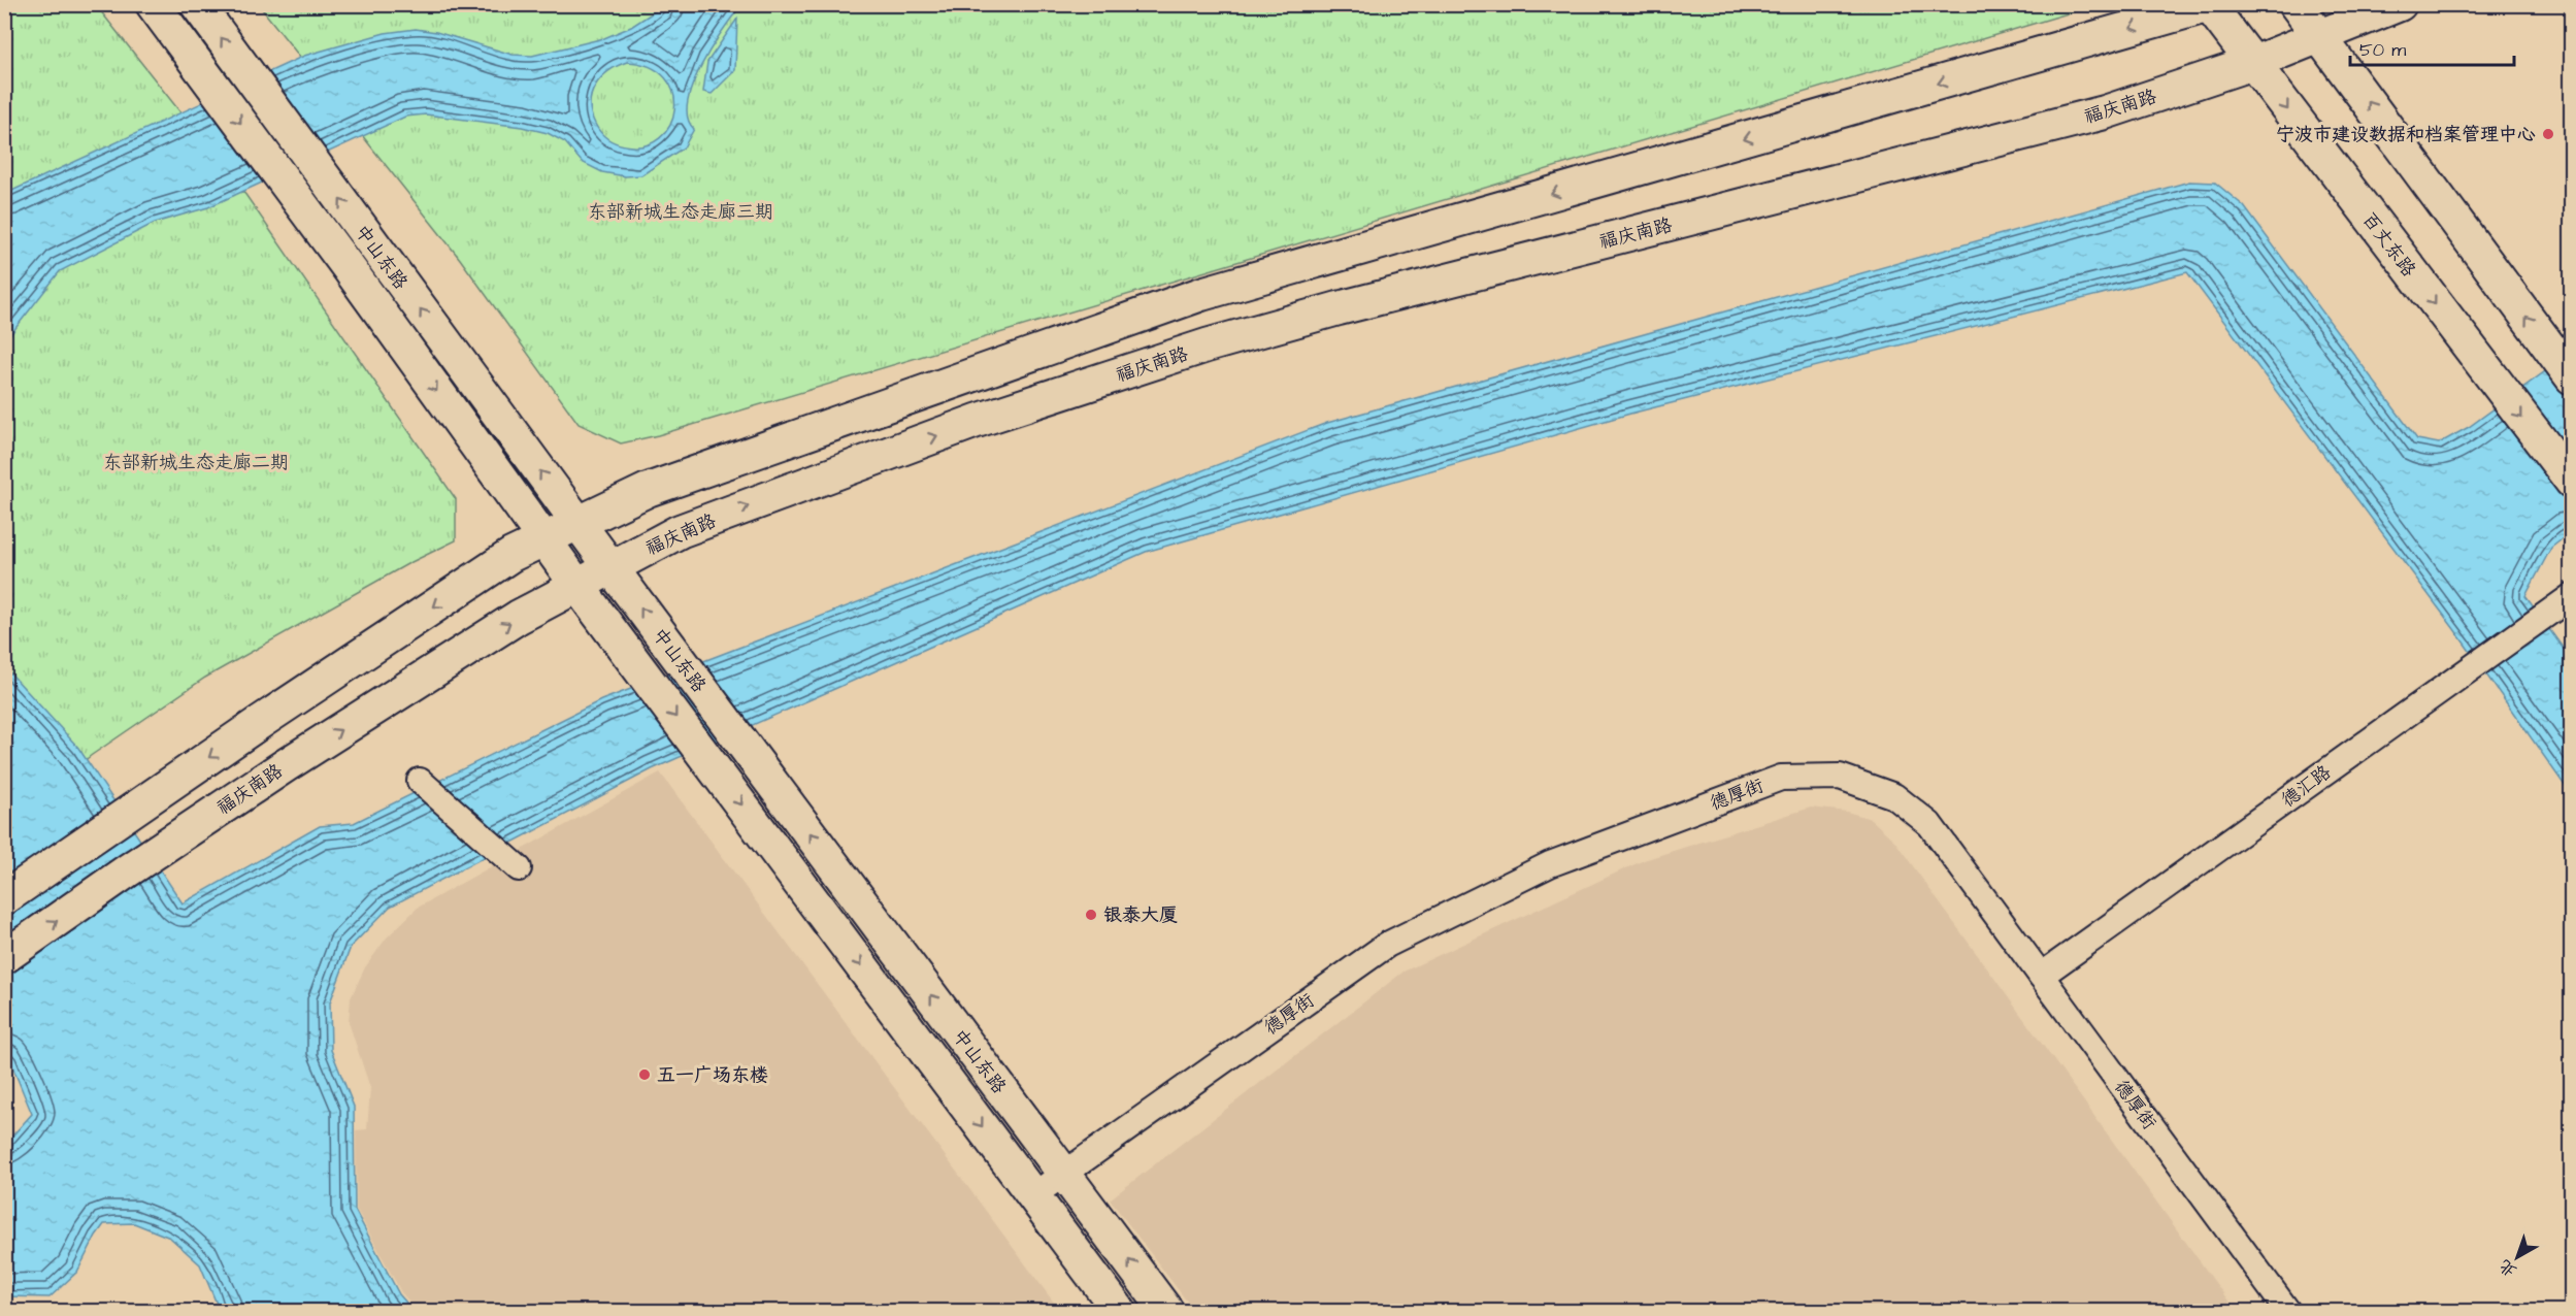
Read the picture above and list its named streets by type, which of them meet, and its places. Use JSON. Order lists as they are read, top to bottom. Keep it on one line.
{"streets":{"main road":["福庆南路","百丈东路","中山东路"],"street":["德汇路","德厚街"]},"crossings":[["福庆南路","百丈东路"],["福庆南路","中山东路"],["中山东路","德厚街"],["德汇路","德厚街"]],"parks":["东部新城生态走廊三期","东部新城生态走廊二期"],"places":["宁波市建设数据和档案管理中心","银泰大厦","五一广场东楼"],"scale_bar":"50 m","north":"bottom left"}
